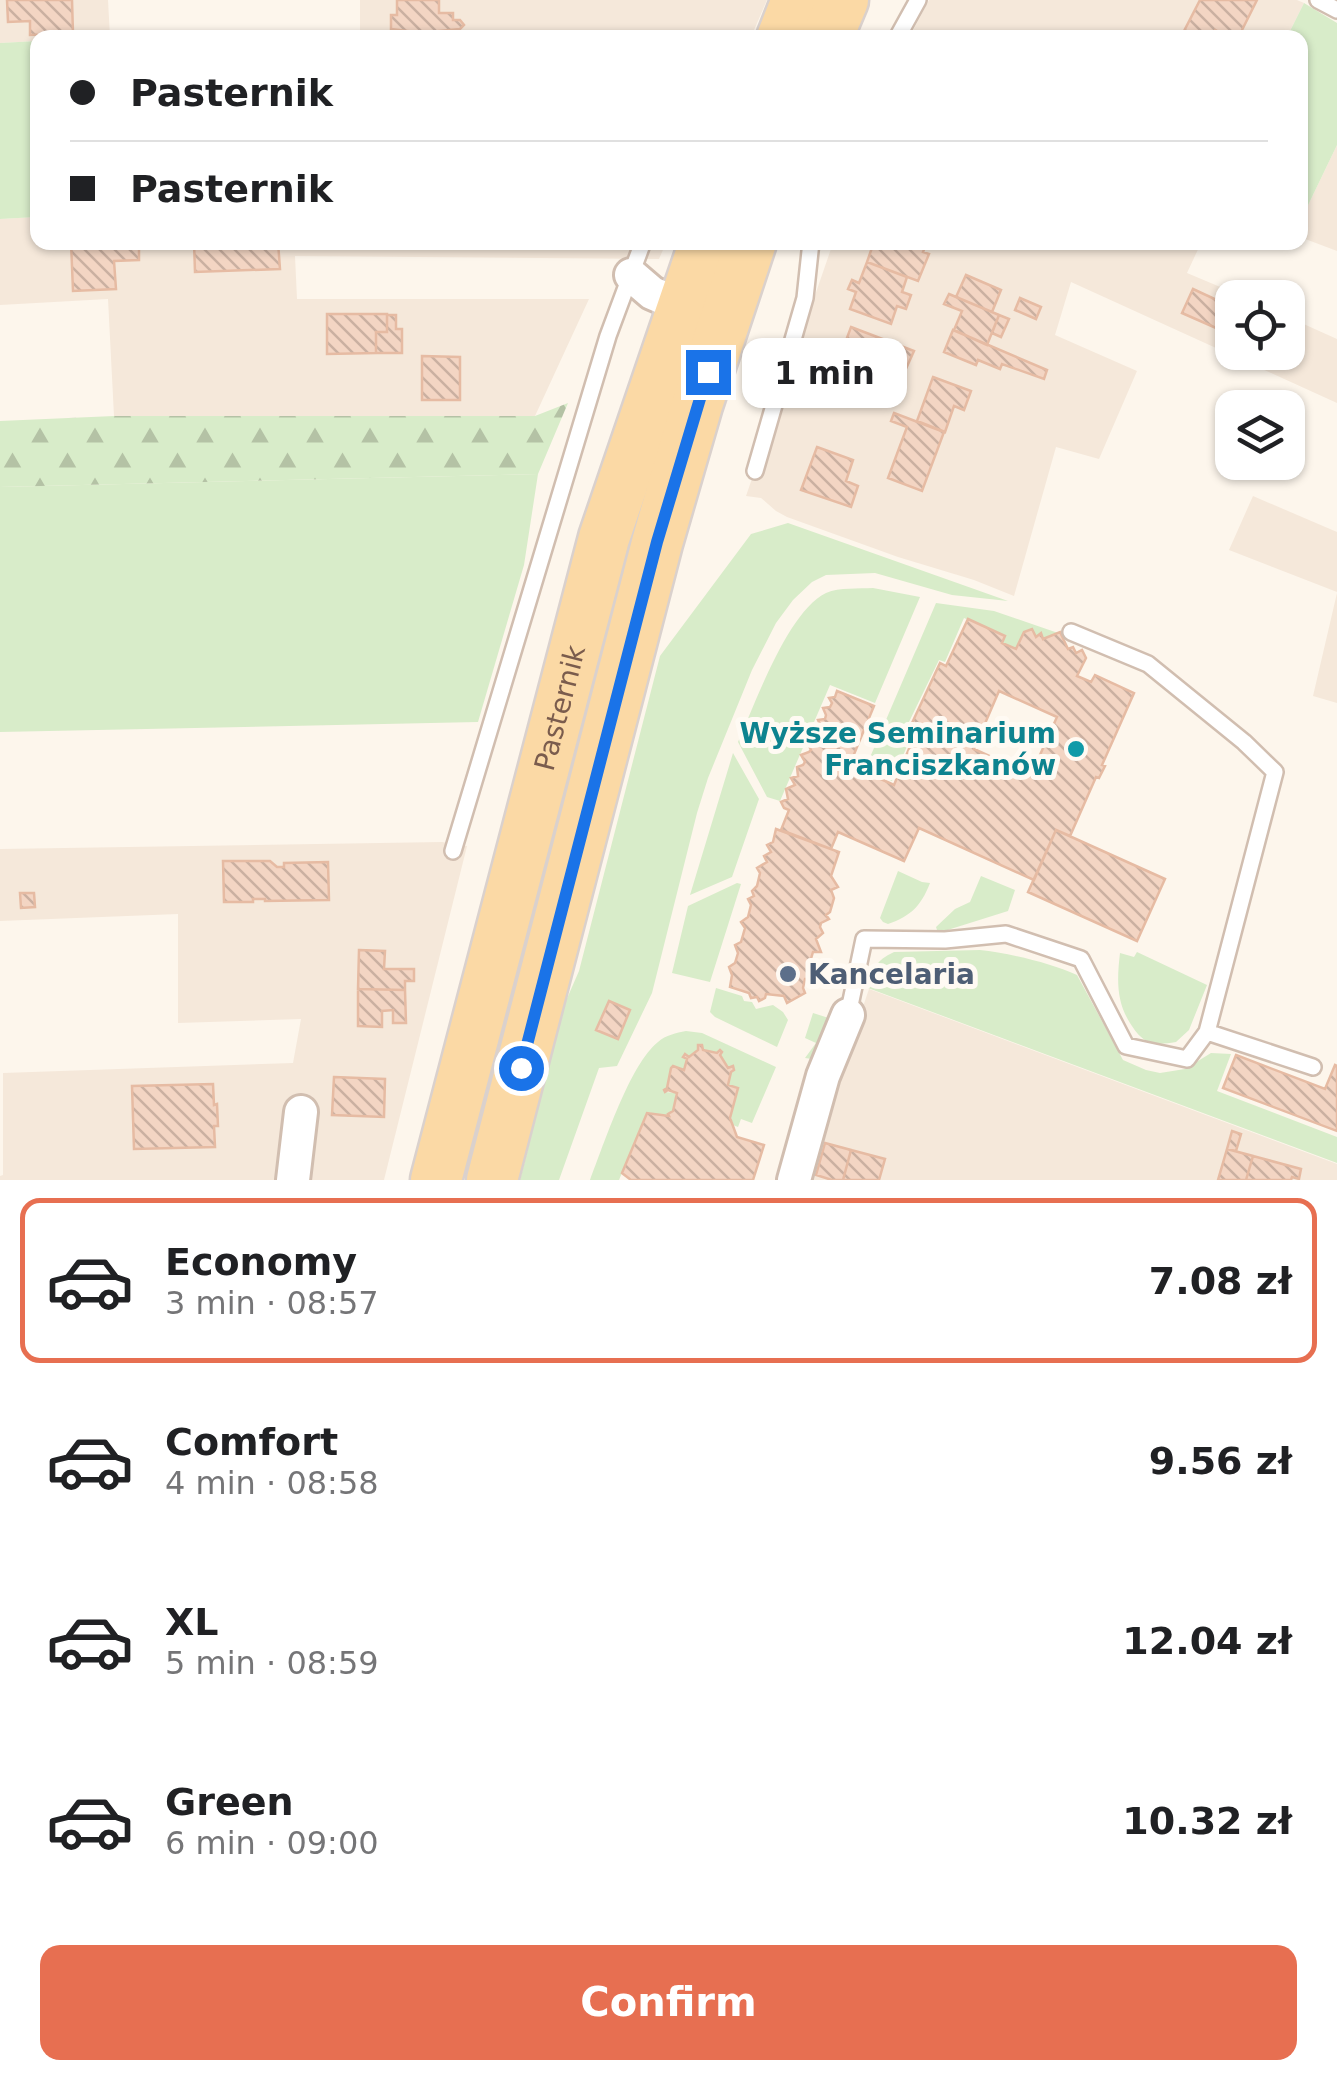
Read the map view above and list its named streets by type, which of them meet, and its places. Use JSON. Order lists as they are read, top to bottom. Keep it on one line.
{"streets":{"main road":["Pasternik"]},"places":["Wyższe Seminarium Franciszkanów","Kancelaria"],"page":{"banner":["Pasternik","Pasternik"],"bubble":"1 min","list":[{"name":"Economy","note":"3 min · 08:57","value":"7.08 zł"},{"name":"Comfort","note":"4 min · 08:58","value":"9.56 zł"},{"name":"XL","note":"5 min · 08:59","value":"12.04 zł"},{"name":"Green","note":"6 min · 09:00","value":"10.32 zł"}],"buttons":"Confirm"}}
